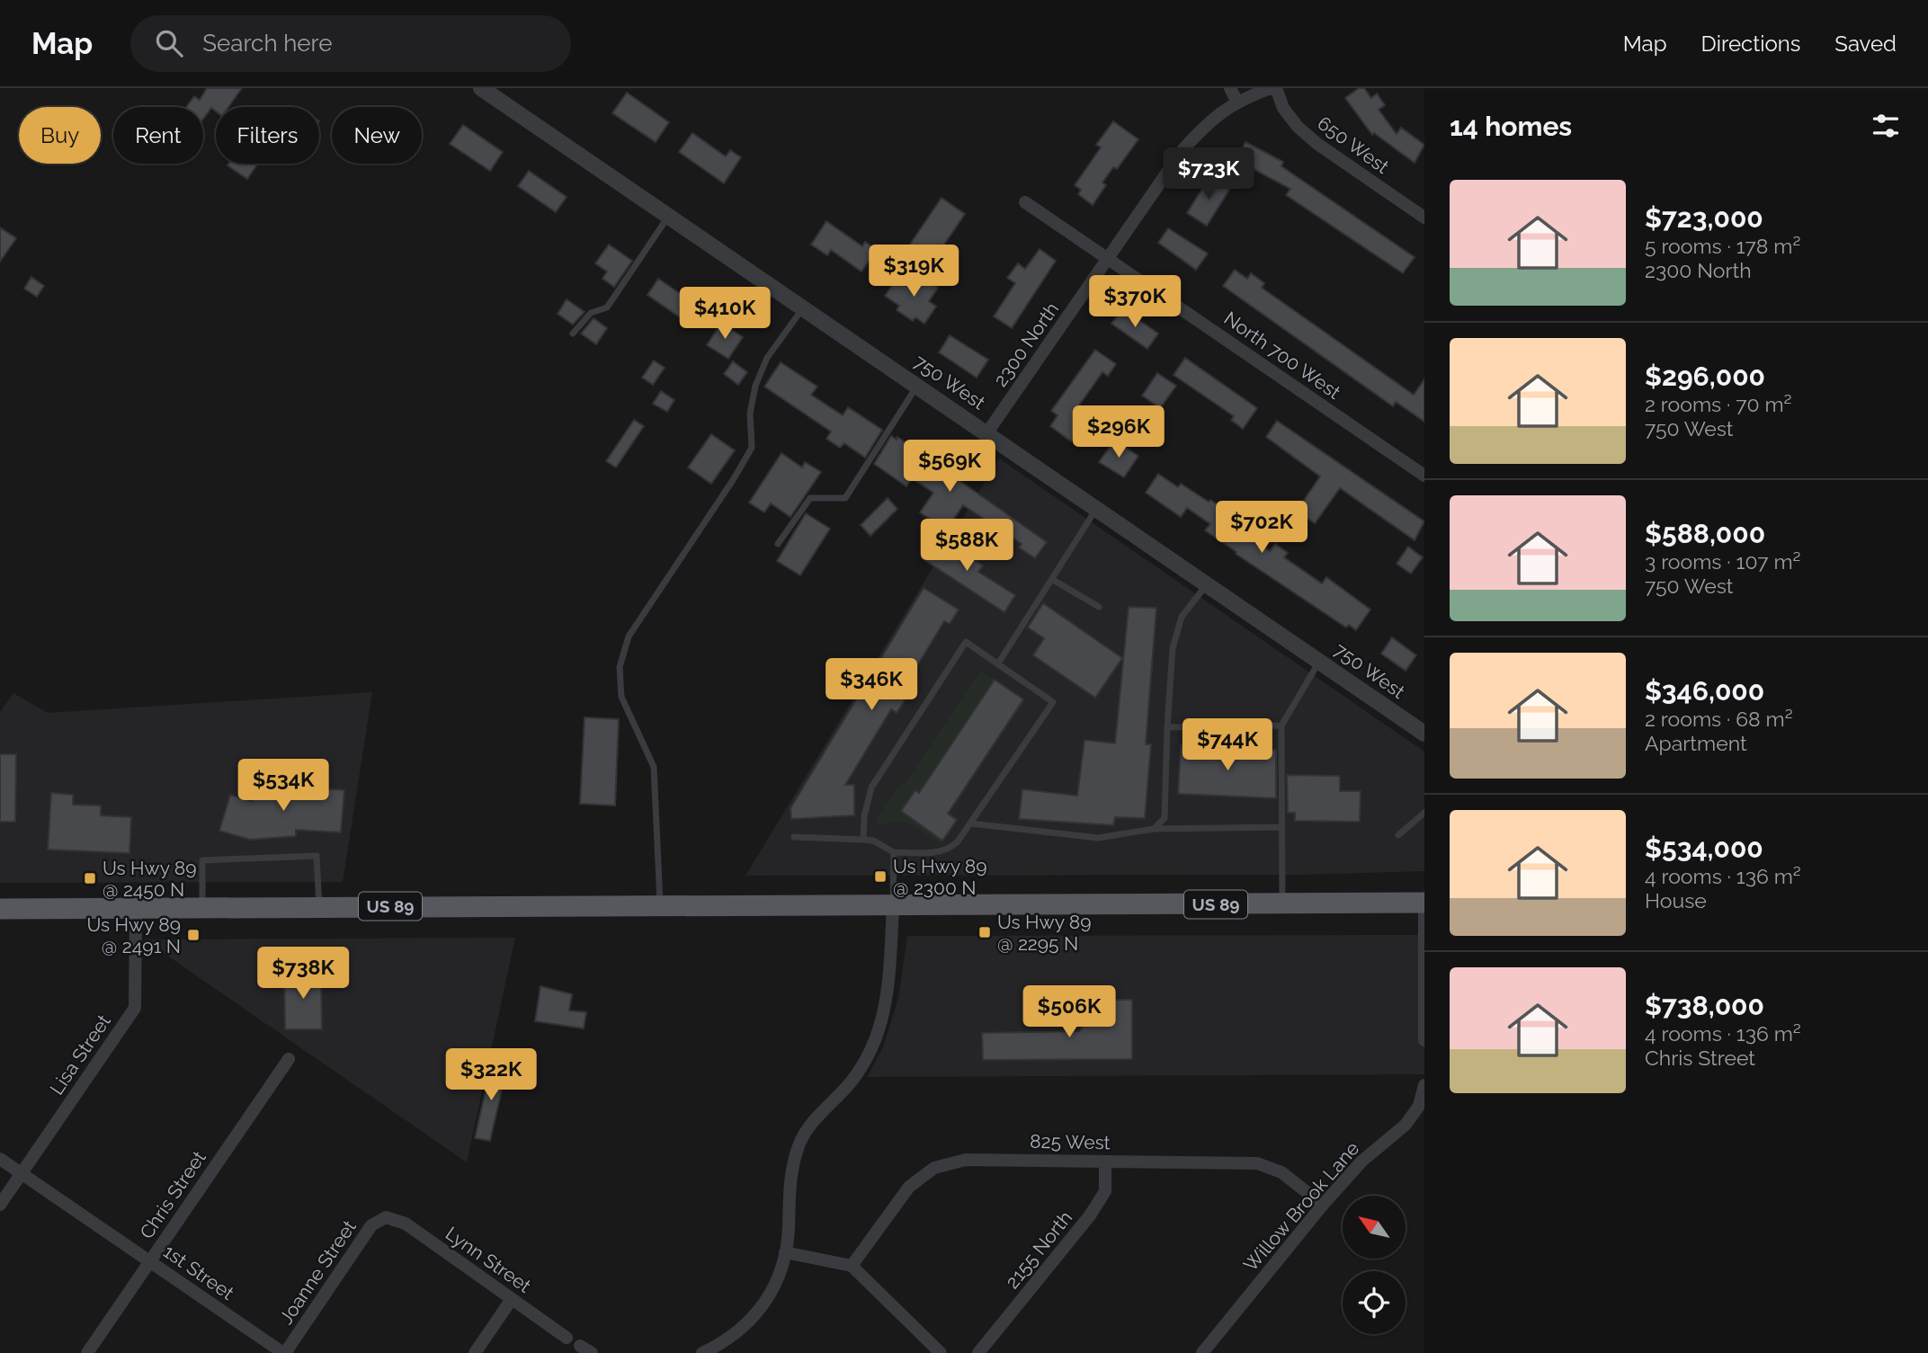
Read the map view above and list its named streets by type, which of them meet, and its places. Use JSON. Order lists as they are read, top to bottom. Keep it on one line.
{"streets":{"main road":["US 89"],"street":["650 West","2300 North","North 700 West","750 West","Lisa Street","825 West","Chris Street","Willow Brook Lane","2155 North","Lynn Street","1st Street","Joanne Street"]},"crossings":[["2300 North","North 700 West"],["2300 North","750 West"],["US 89","Lisa Street"],["Lisa Street","1st Street"],["825 West","Willow Brook Lane"],["825 West","2155 North"],["Chris Street","1st Street"],["Lynn Street","Joanne Street"],["1st Street","Joanne Street"]],"places":{"transit":["Us Hwy 89 @ 2300 N","Us Hwy 89 @ 2450 N","Us Hwy 89 @ 2295 N","Us Hwy 89 @ 2491 N"]},"north":"top left","page":{"header":"Map","search":"Search here","nav":["Map","Directions","Saved"],"heading":"14 homes","chip":["Buy","Rent","Filters","New"],"price":["$723K","$319K","$370K","$410K","$296K","$569K","$702K","$588K","$346K","$744K","$534K","$738K","$506K","$322K"],"list":[{"name":"$723,000","note":"5 rooms · 178 m² · 2300 North"},{"name":"$296,000","note":"2 rooms · 70 m² · 750 West"},{"name":"$588,000","note":"3 rooms · 107 m² · 750 West"},{"name":"$346,000","note":"2 rooms · 68 m² · Apartment"},{"name":"$534,000","note":"4 rooms · 136 m² · House"},{"name":"$738,000","note":"4 rooms · 136 m² · Chris Street"}]}}
